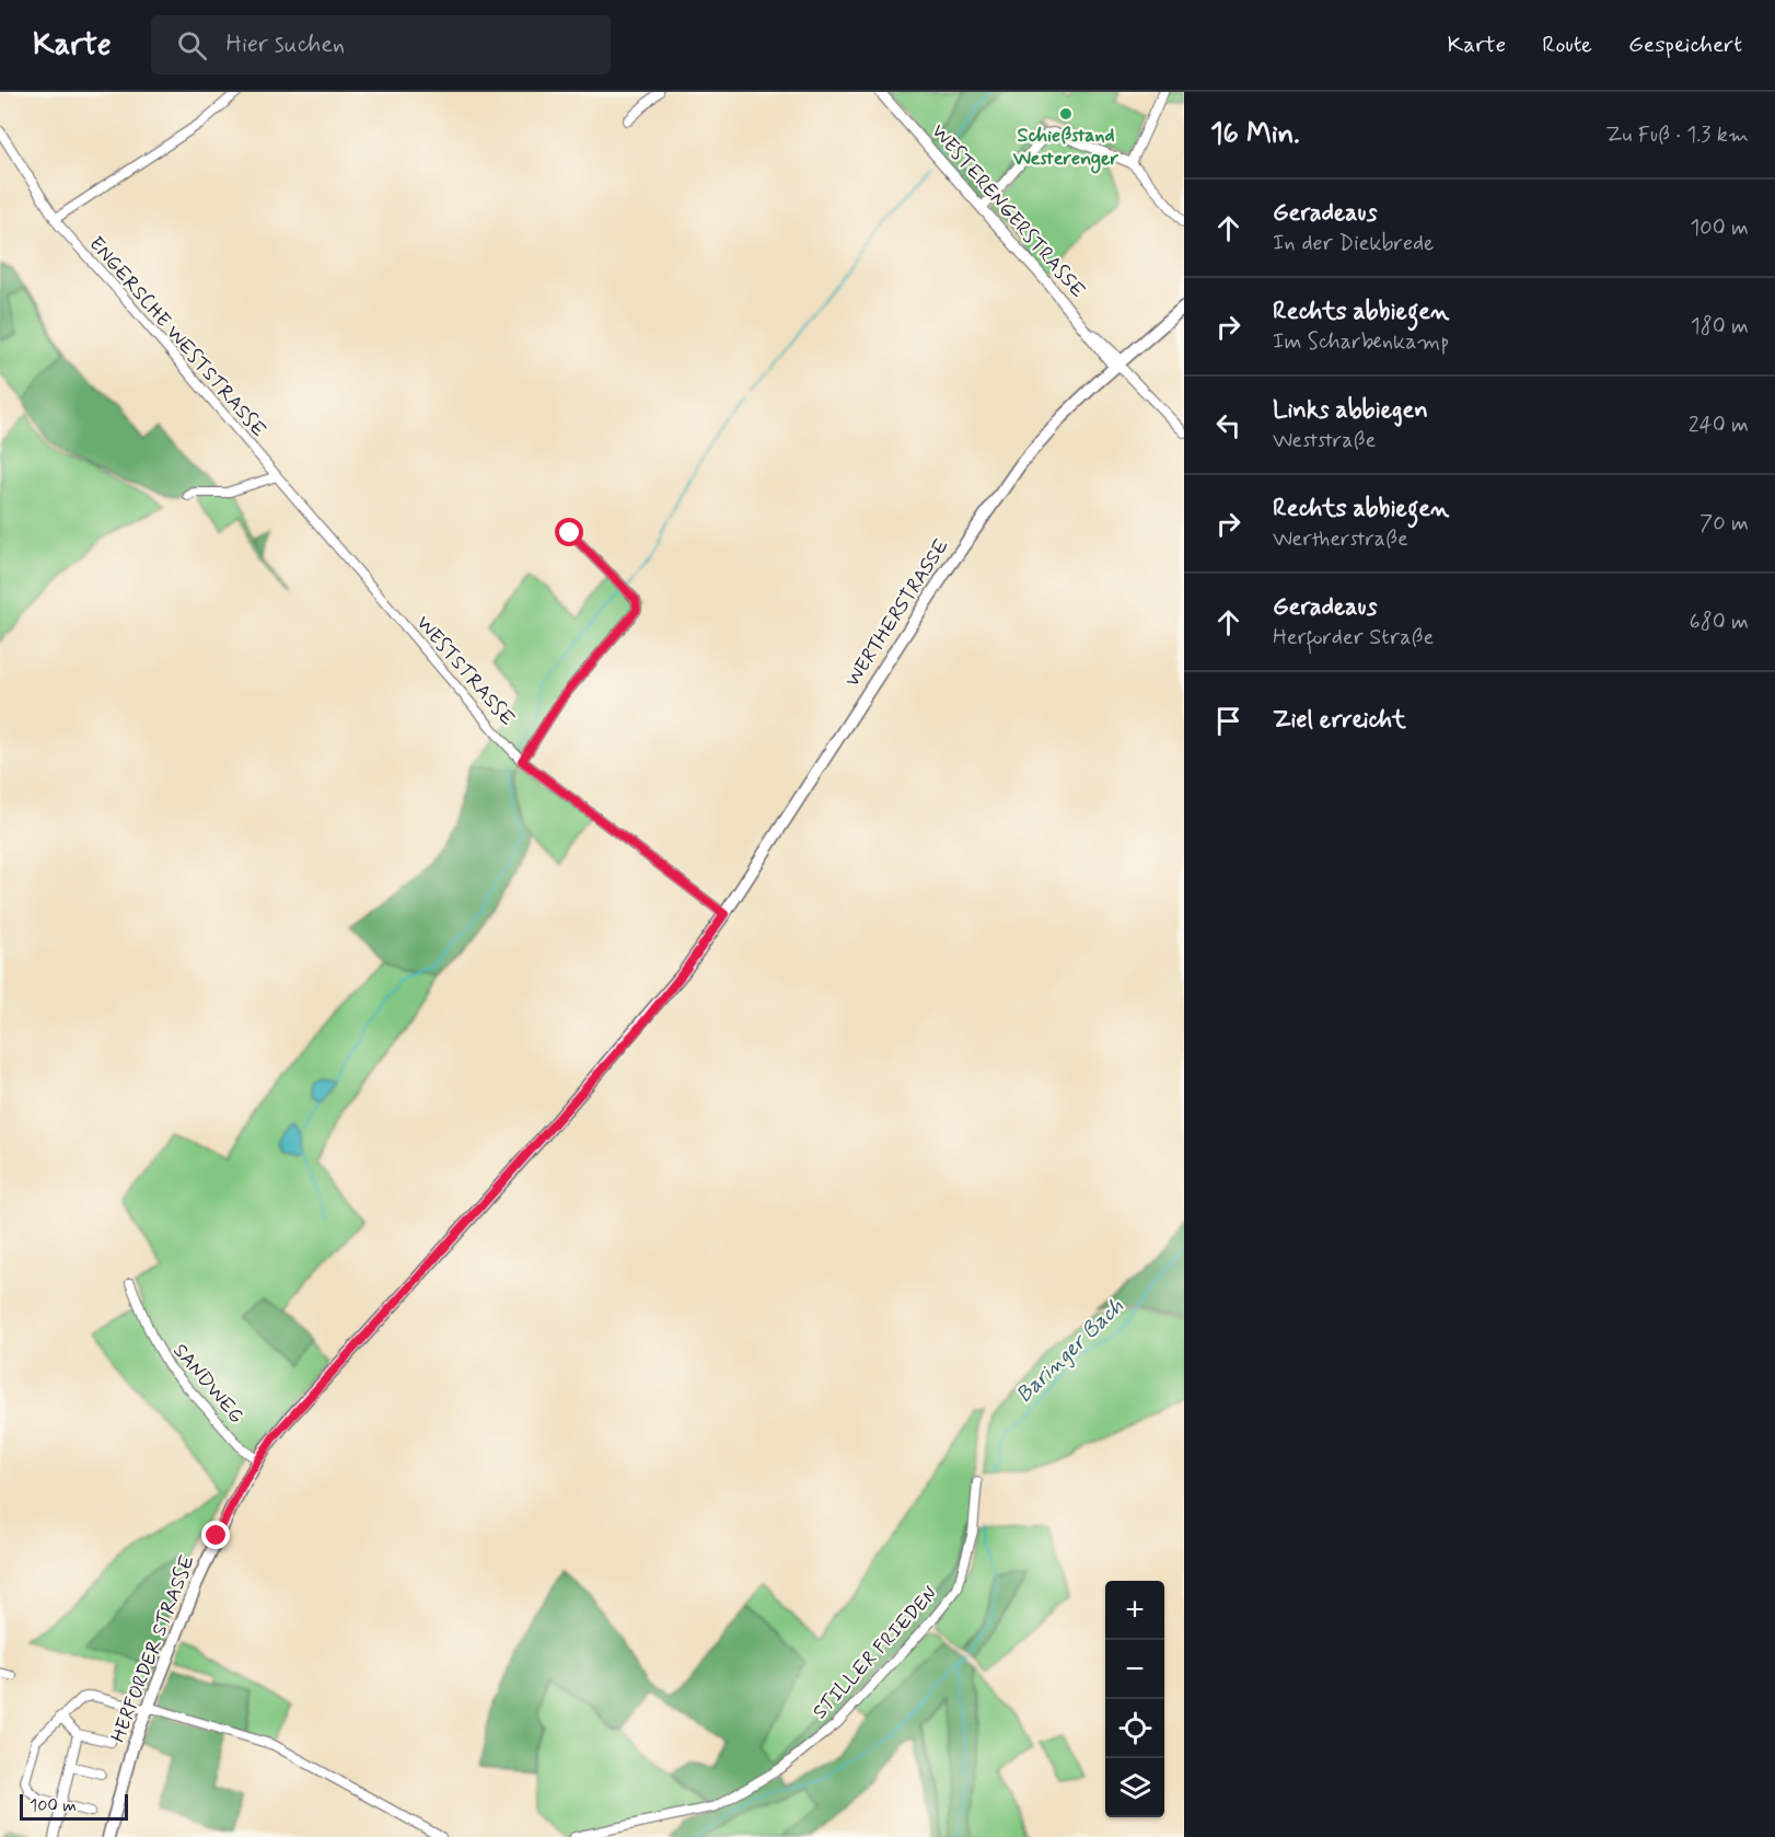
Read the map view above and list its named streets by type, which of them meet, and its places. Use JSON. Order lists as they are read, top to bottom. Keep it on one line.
{"streets":{"main road":["WERTHERSTRASSE","HERFORDER STRASSE"],"street":["WESTERENGERSTRASSE","ENGERSCHE WESTSTRASSE","WESTSTRASSE","SANDWEG","STILLER FRIEDEN"]},"crossings":[["WESTERENGERSTRASSE","WERTHERSTRASSE"],["ENGERSCHE WESTSTRASSE","WESTSTRASSE"],["WERTHERSTRASSE","WESTSTRASSE"],["WERTHERSTRASSE","HERFORDER STRASSE"],["SANDWEG","HERFORDER STRASSE"]],"water":["Baringer Bach"],"places":["Schießstand Westerenger"],"scale_bar":"100 m","page":{"header":"Karte","search":"Hier suchen","nav":["Karte","Route","Gespeichert"],"heading":["16 Min.","Zu Fuß · 1.3 km"],"list":[["Geradeaus","In der Diekbrede","100 m"],["Rechts abbiegen","Im Scharbenkamp","180 m"],["Links abbiegen","Weststraße","240 m"],["Rechts abbiegen","Wertherstraße","70 m"],["Geradeaus","Herforder Straße","680 m"],"Ziel erreicht"],"map_buttons":["+","−"],"scale":"100 m"}}
